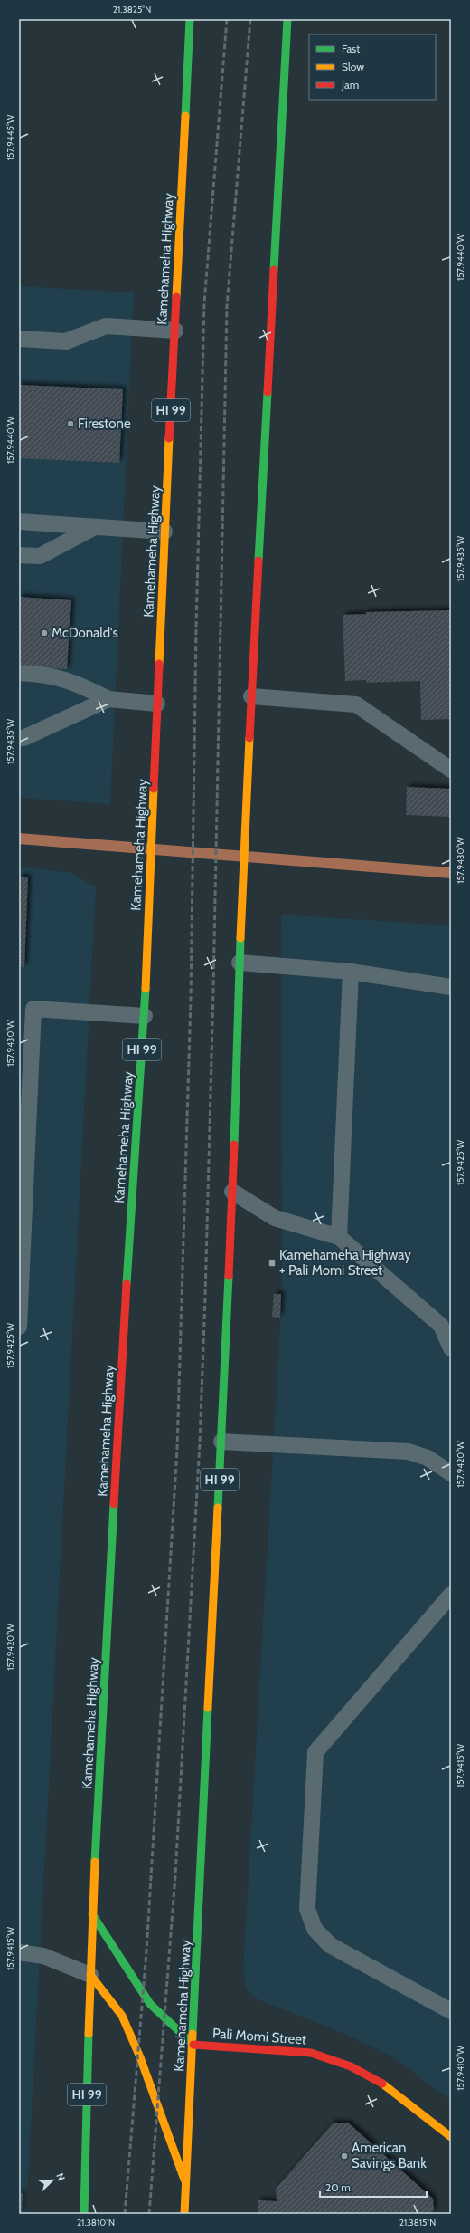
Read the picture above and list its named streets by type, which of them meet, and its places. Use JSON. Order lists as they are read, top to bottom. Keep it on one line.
{"streets":{"main road":["Kamehameha Highway","HI 99","Pali Momi Street"]},"crossings":[["Kamehameha Highway","Pali Momi Street"]],"places":{"other":["Firestone","McDonald's","American Savings Bank"],"transit":["Kamehameha Highway + Pali Momi Street"]},"legend":["Fast","Slow","Jam"],"scale_bar":"20 m","north":"top right","coordinates":["21.3825°N","157.9445°W","157.9440°W","157.9435°W","157.9430°W","157.9425°W","157.9420°W","157.9415°W","157.9410°W","21.3810°N","21.3815°N"]}
